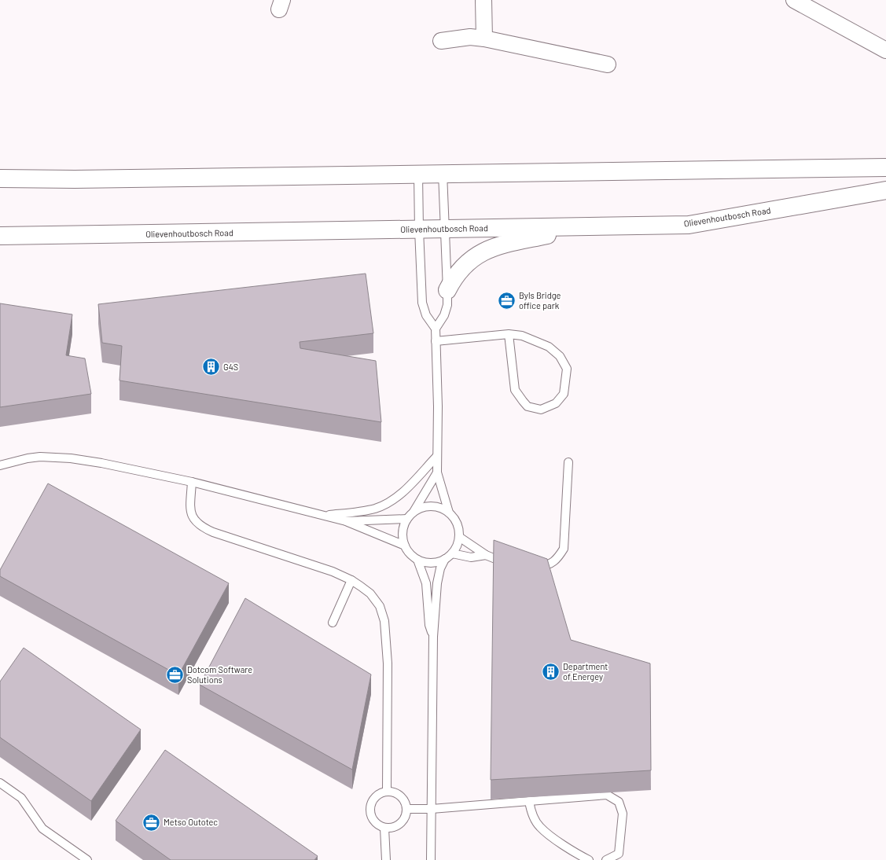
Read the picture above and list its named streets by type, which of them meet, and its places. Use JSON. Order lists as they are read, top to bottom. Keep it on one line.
{"streets":{"main road":["Olievenhoutbosch Road"]},"places":{"office":["Byls Bridge office park","Dotcom Software Solutions","Metso Outotec"],"building":["G4S","Department of Energey"]}}
